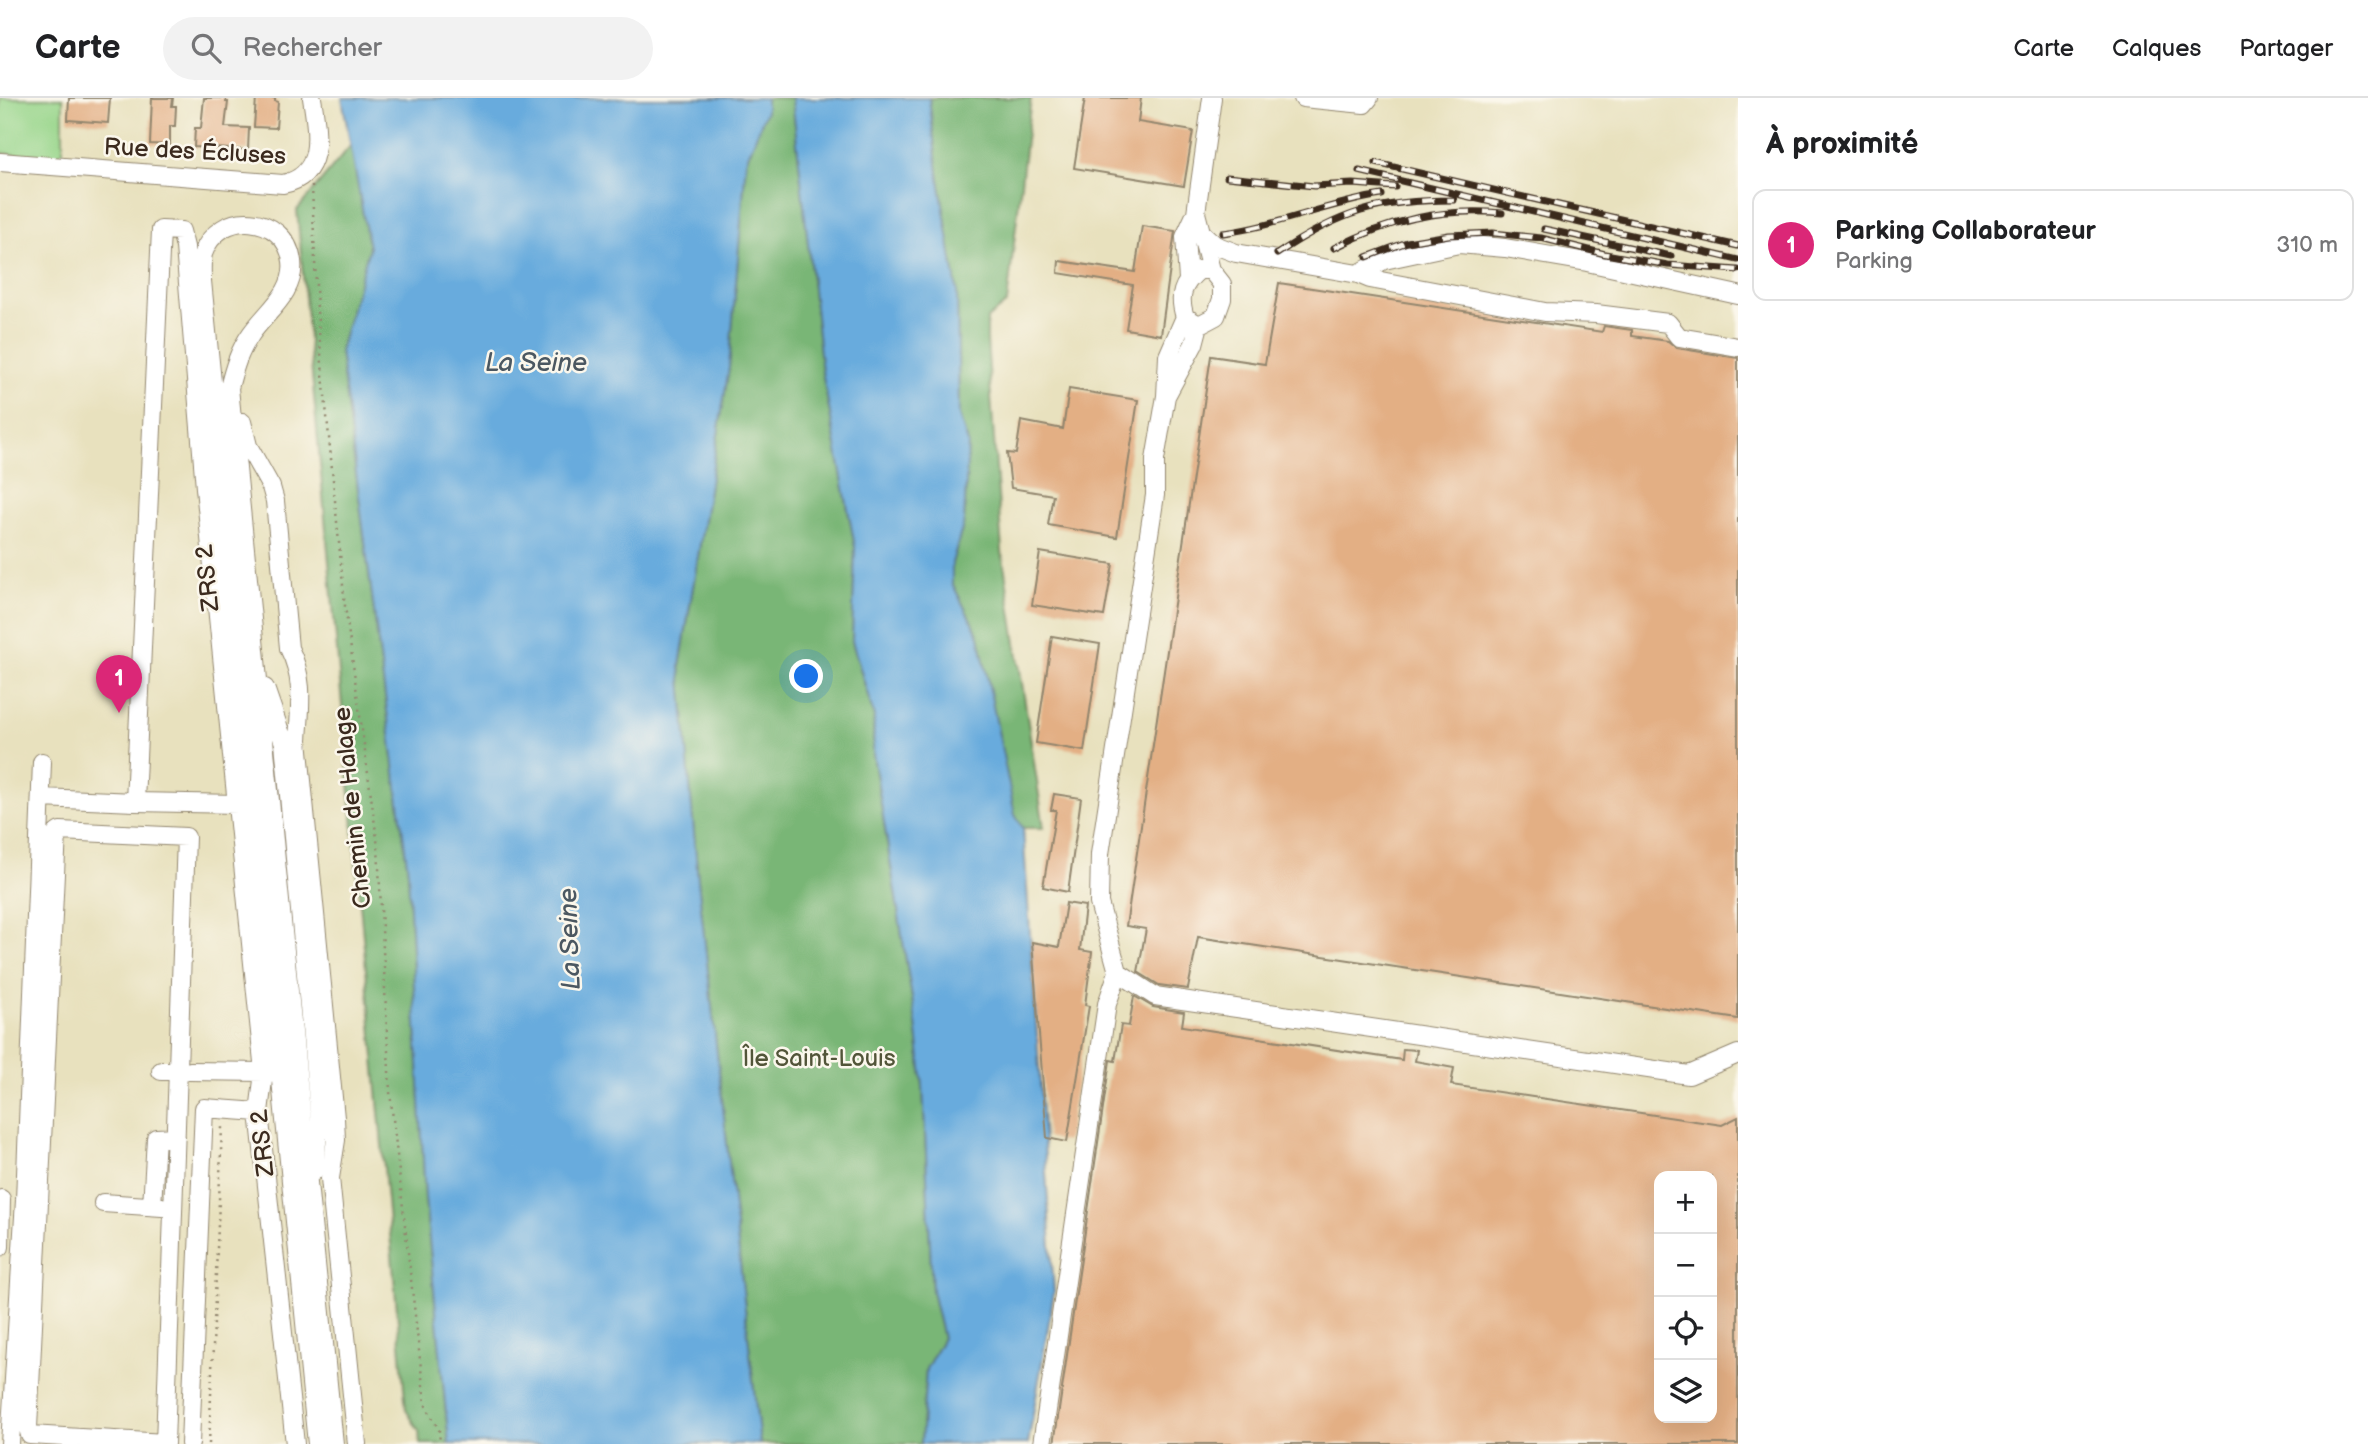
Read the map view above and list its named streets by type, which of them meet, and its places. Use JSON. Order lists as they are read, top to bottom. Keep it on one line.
{"streets":{"street":["Rue des Écluses","ZRS 2"],"path":["Chemin de Halage"]},"crossings":[["Rue des Écluses","Chemin de Halage"]],"water":["La Seine"],"parks":["Île Saint-Louis"],"page":{"header":"Carte","search":"Rechercher","nav":["Carte","Calques","Partager"],"heading":"À proximité","list":[{"mark":"1","name":"Parking Collaborateur","note":"Parking","value":"310 m"}],"pins":"1","map_buttons":["+","−"]}}
